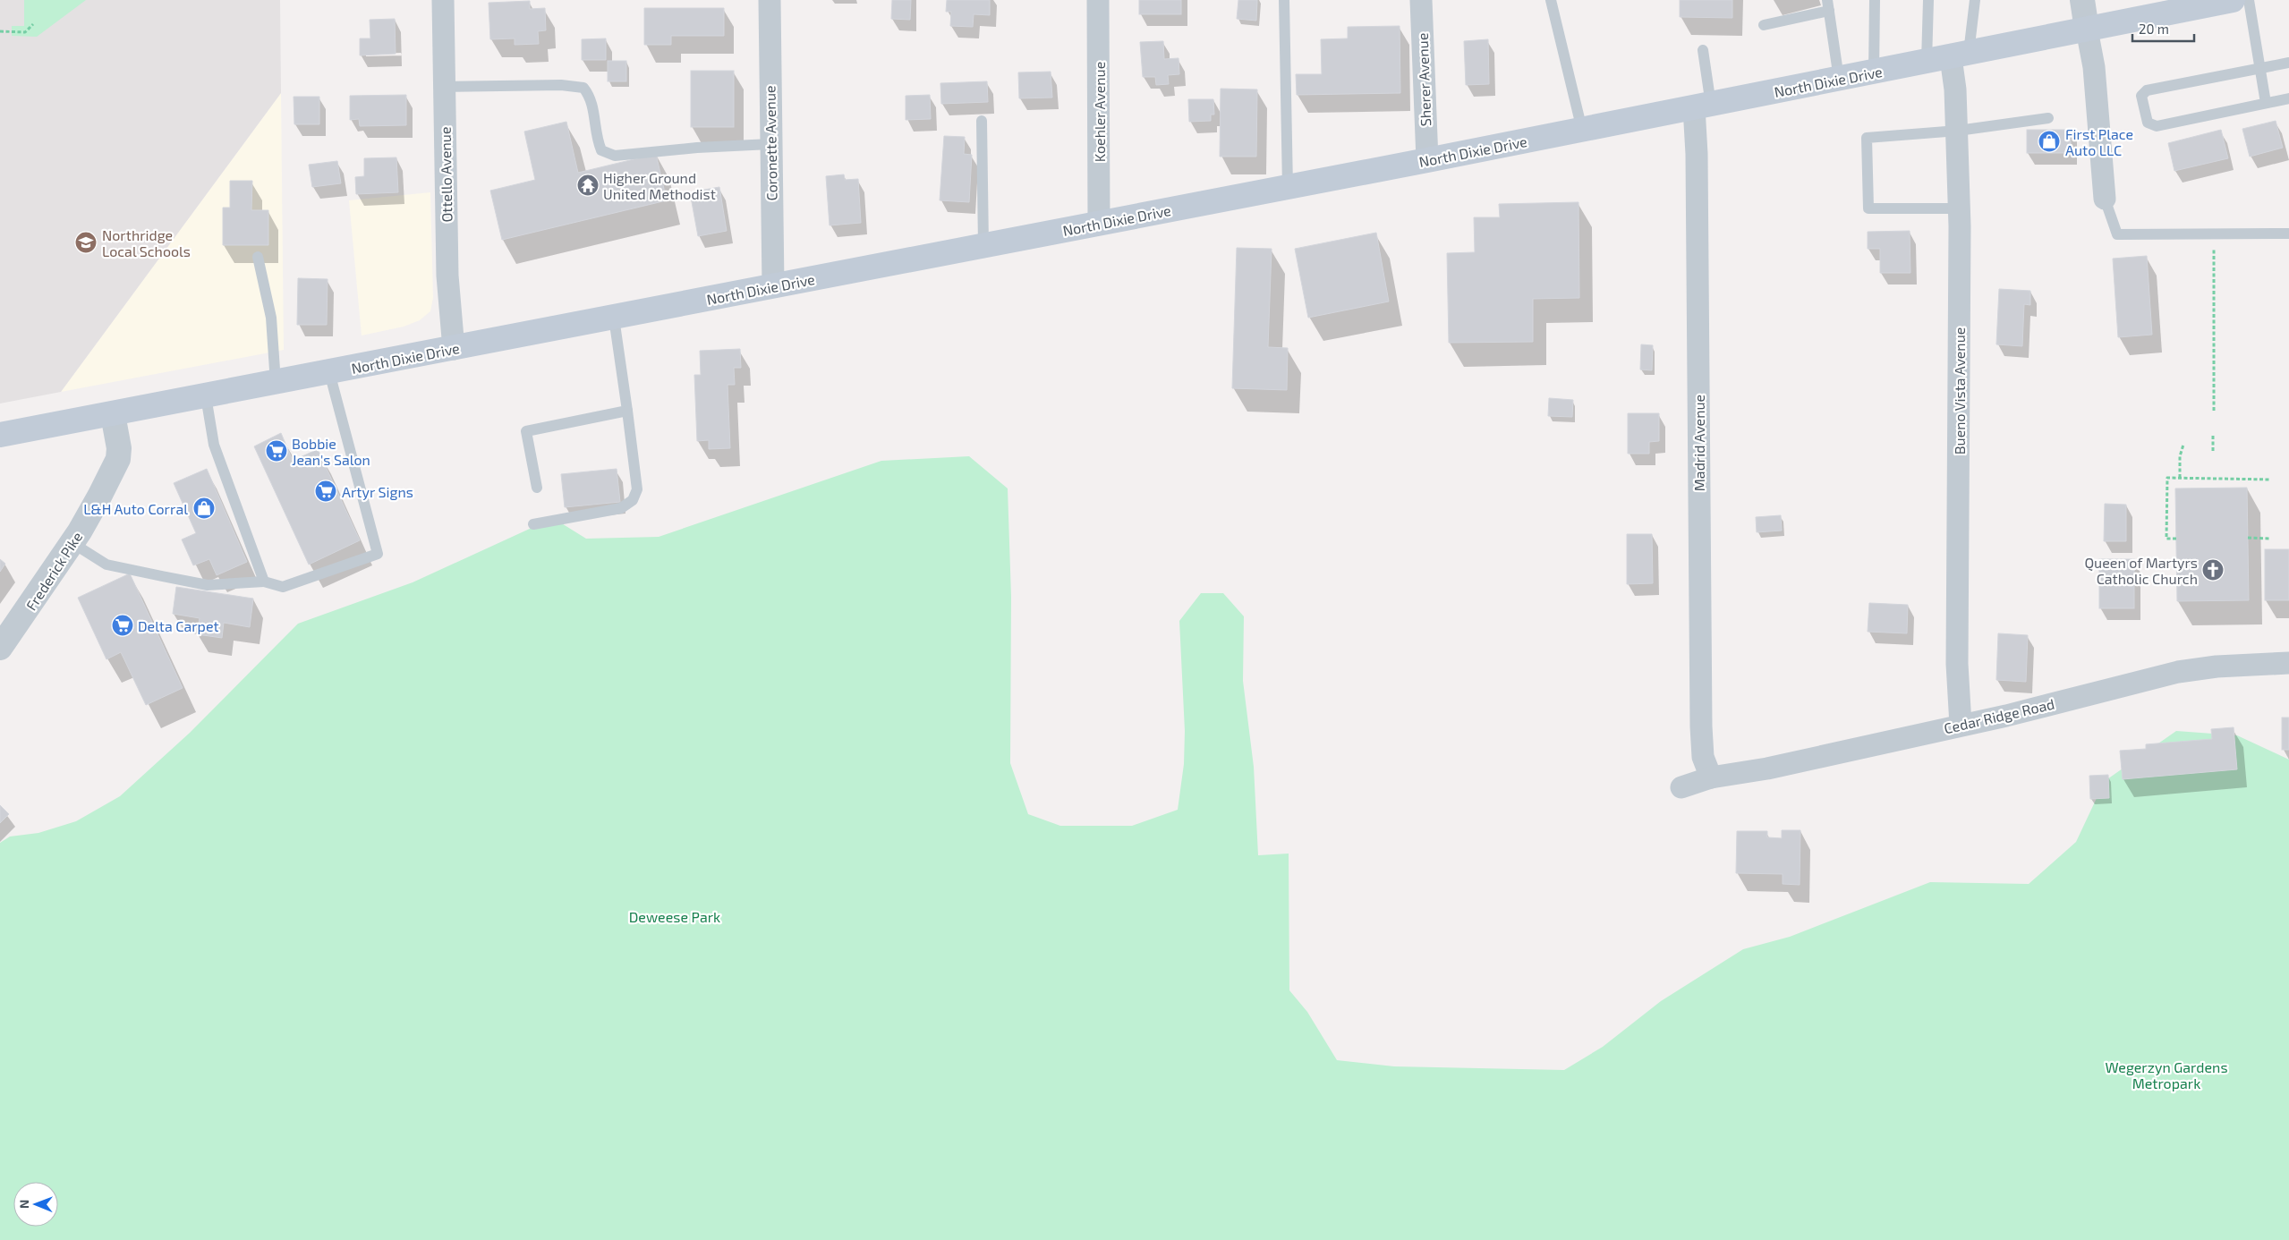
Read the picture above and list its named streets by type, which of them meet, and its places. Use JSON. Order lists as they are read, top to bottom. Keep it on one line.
{"streets":{"main road":["North Dixie Drive"],"street":["Sherer Avenue","Koehler Avenue","Coronette Avenue","Ottello Avenue","Bueno Vista Avenue","Madrid Avenue","Frederick Pike","Cedar Ridge Road"]},"crossings":[["Sherer Avenue","North Dixie Drive"],["North Dixie Drive","Koehler Avenue"],["North Dixie Drive","Coronette Avenue"],["North Dixie Drive","Ottello Avenue"],["North Dixie Drive","Bueno Vista Avenue"],["North Dixie Drive","Madrid Avenue"],["North Dixie Drive","Frederick Pike"],["Bueno Vista Avenue","Cedar Ridge Road"],["Madrid Avenue","Cedar Ridge Road"]],"parks":["Deweese Park","Wegerzyn Gardens Metropark"],"places":{"shop":["First Place Auto LLC","L&H Auto Corral"],"temple":["Higher Ground United Methodist"],"school or university":["Northridge Local Schools"],"supermarket":["Bobbie Jean's Salon","Artyr Signs","Delta Carpet"],"church":["Queen of Martyrs Catholic Church"]},"scale_bar":"20 m","north":"left"}
